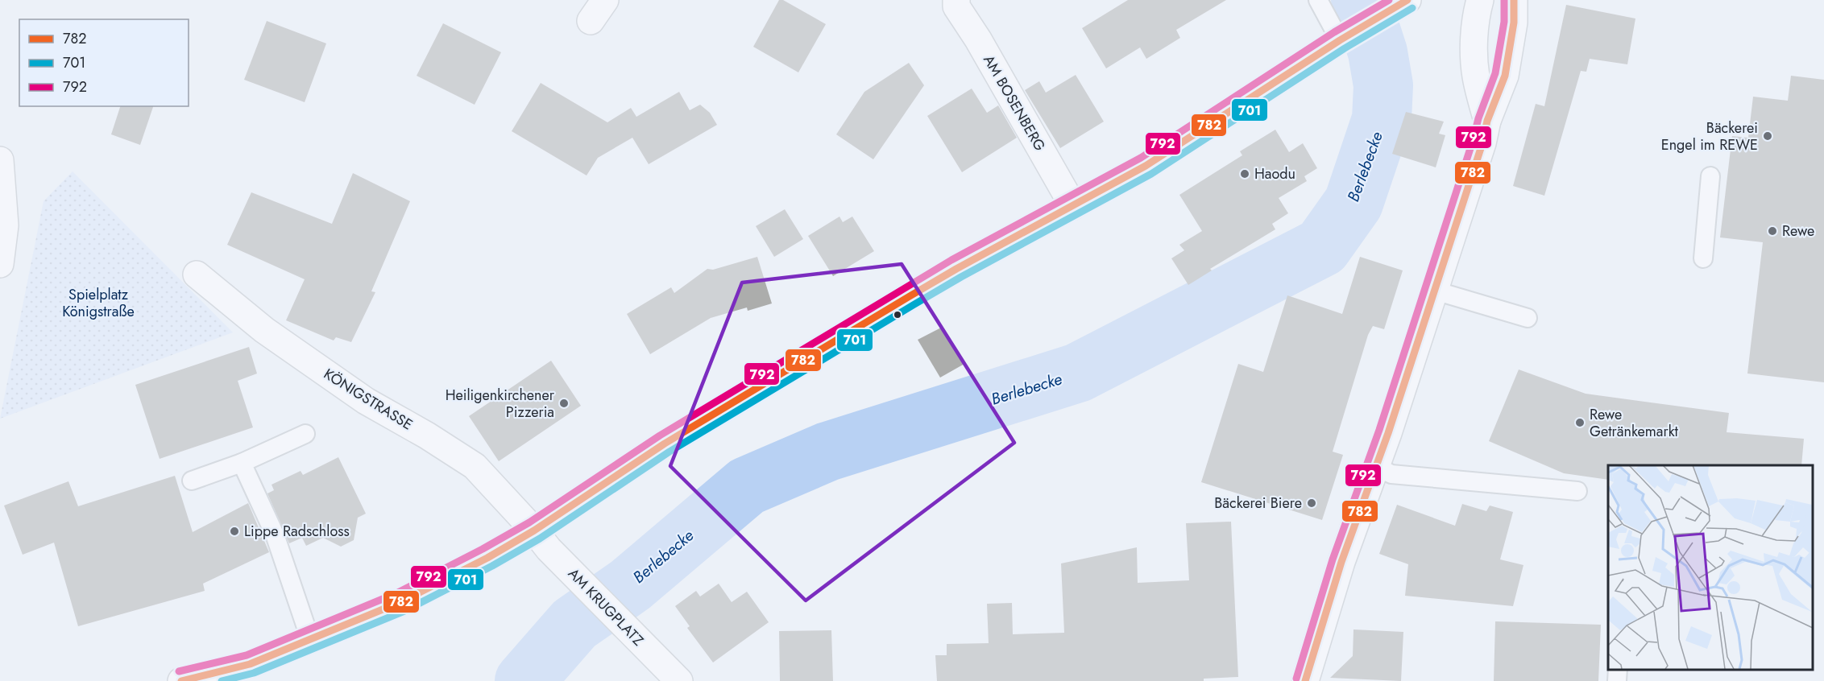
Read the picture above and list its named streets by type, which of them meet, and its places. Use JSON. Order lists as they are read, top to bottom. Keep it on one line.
{"streets":{"main road":["AM BOSENBERG","KÖNIGSTRASSE","AM KRUGPLATZ"]},"crossings":[["KÖNIGSTRASSE","AM KRUGPLATZ"]],"water":["Berlebecke"],"parks":["Spielplatz Königstraße"],"places":["Bäckerei Engel im REWE","Haodu","Rewe","Heiligenkirchener Pizzeria","Rewe Getränkemarkt","Bäckerei Biere","Lippe Radschloss"],"lines":["transit line 782","transit line 792","transit line 701"],"legend":["782","701","792"]}
